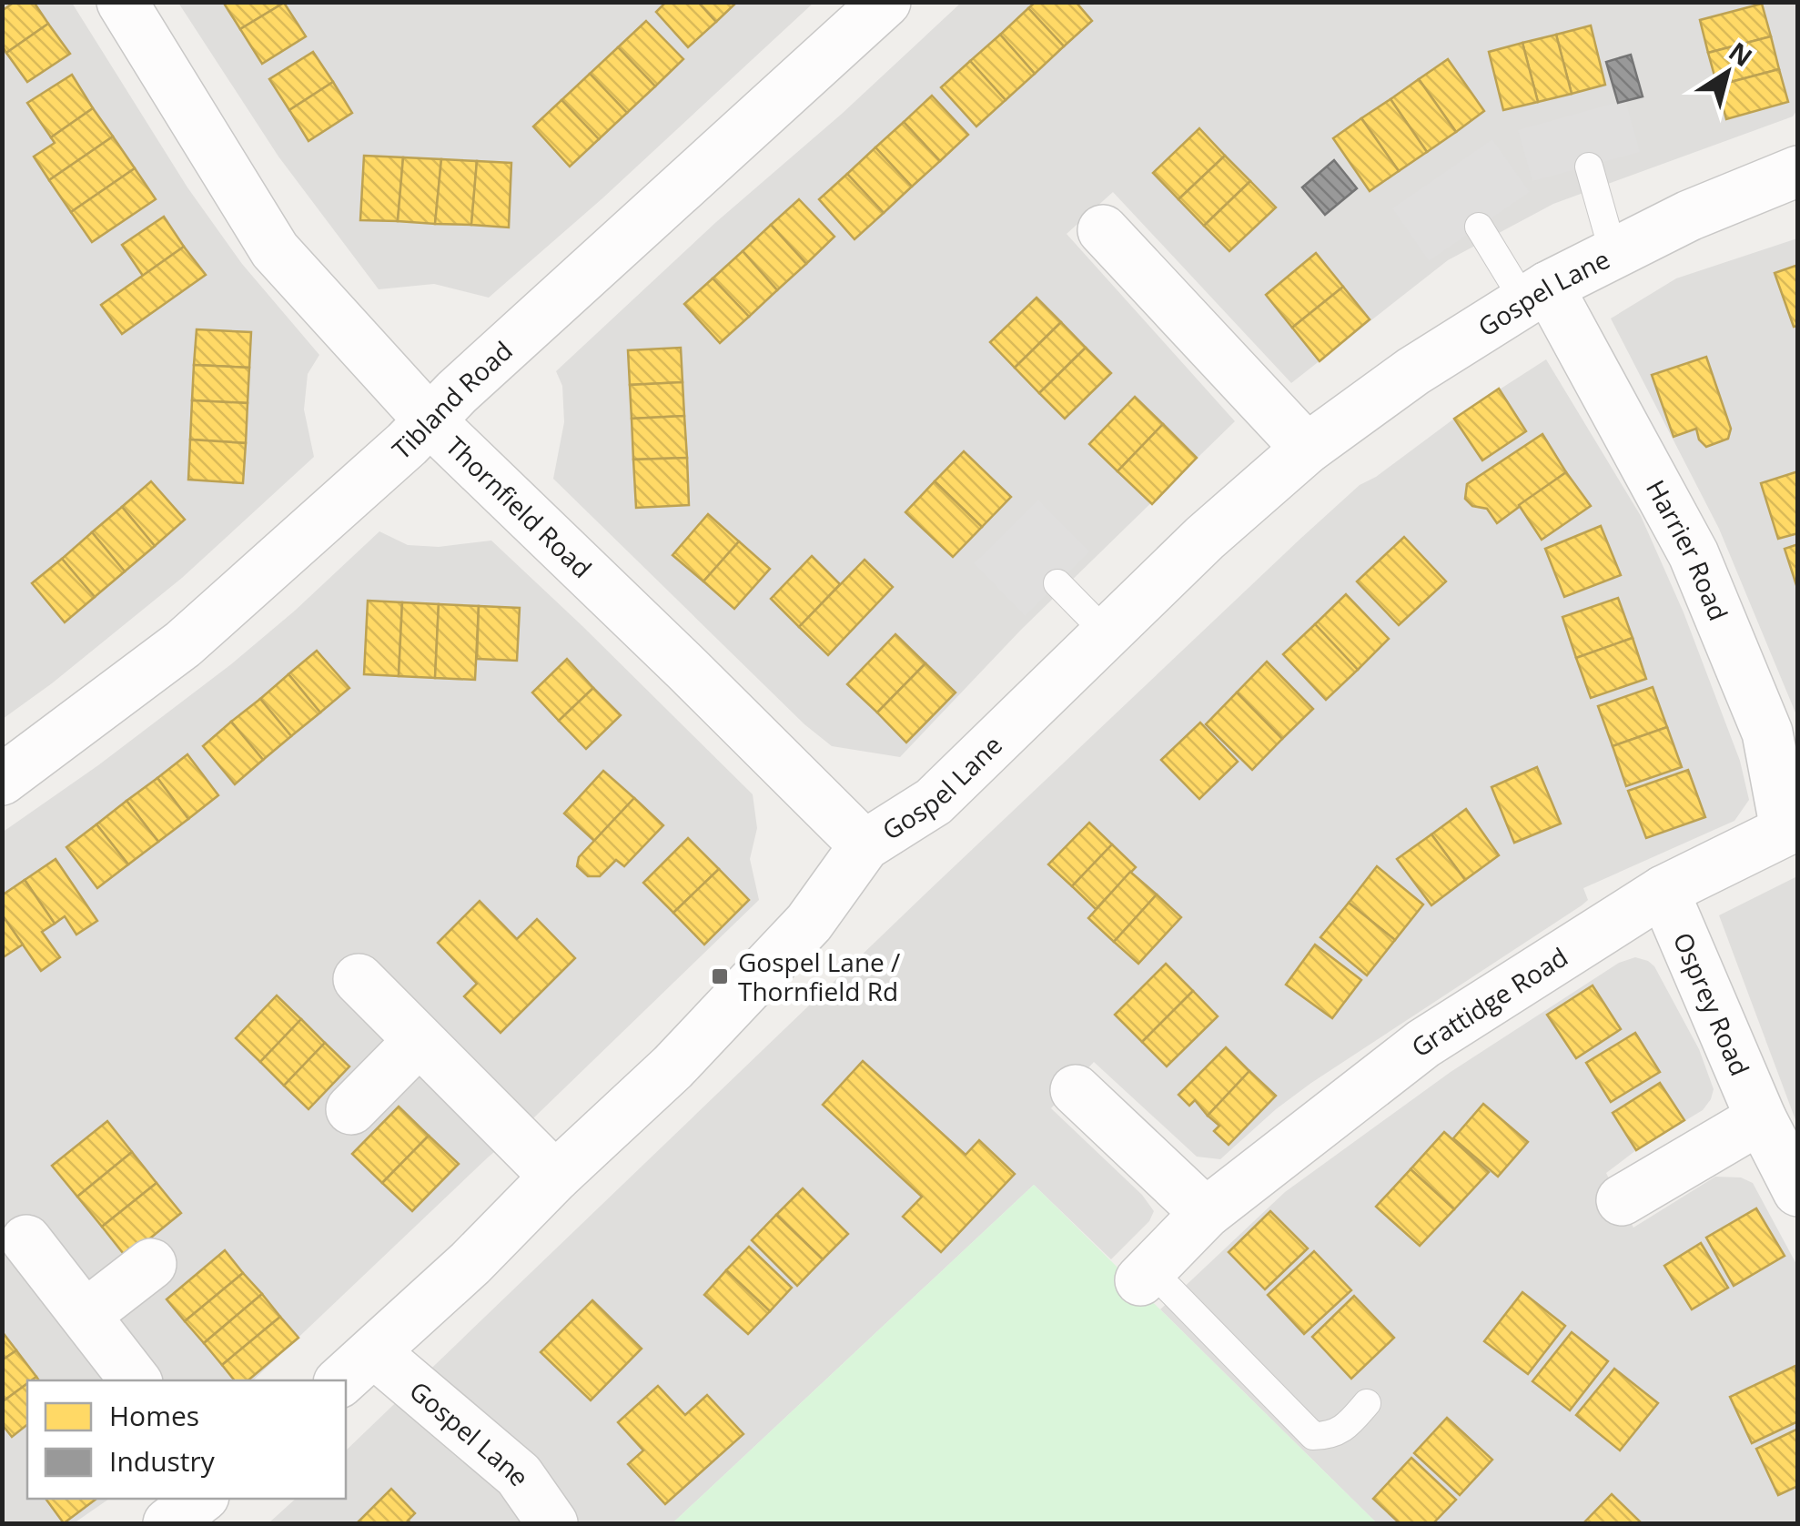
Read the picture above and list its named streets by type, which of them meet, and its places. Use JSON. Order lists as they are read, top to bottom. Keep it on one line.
{"streets":{"street":["Gospel Lane","Tibland Road","Thornfield Road","Harrier Road","Grattidge Road","Osprey Road"]},"crossings":[["Gospel Lane","Thornfield Road"],["Gospel Lane","Harrier Road"],["Tibland Road","Thornfield Road"],["Harrier Road","Grattidge Road"],["Grattidge Road","Osprey Road"]],"places":{"transit":["Gospel Lane / Thornfield Rd"]},"legend":["Homes","Industry"],"north":"top right"}
